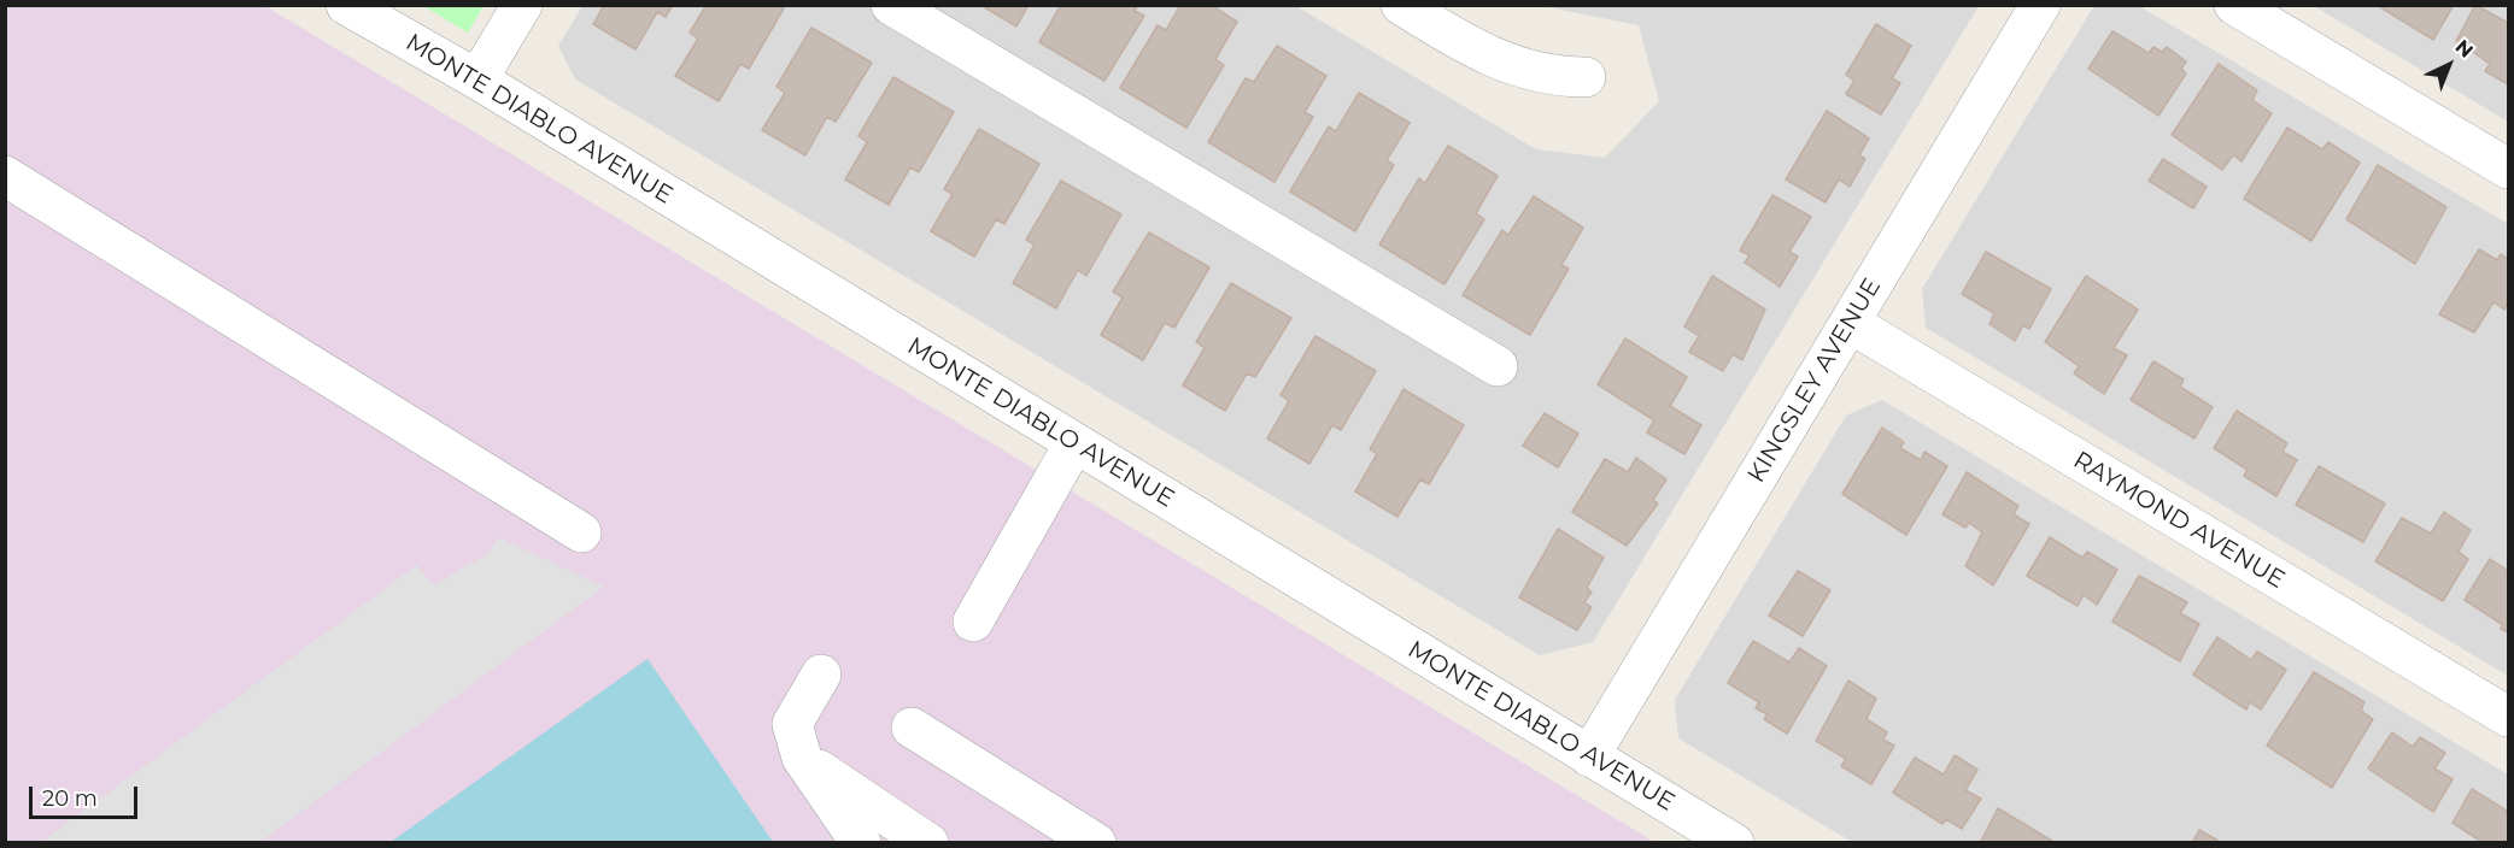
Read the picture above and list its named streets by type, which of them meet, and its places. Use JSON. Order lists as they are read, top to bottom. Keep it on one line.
{"streets":{"street":["MONTE DIABLO AVENUE","KINGSLEY AVENUE","RAYMOND AVENUE"]},"crossings":[["MONTE DIABLO AVENUE","KINGSLEY AVENUE"],["KINGSLEY AVENUE","RAYMOND AVENUE"]],"scale_bar":"20 m","north":"top right"}
